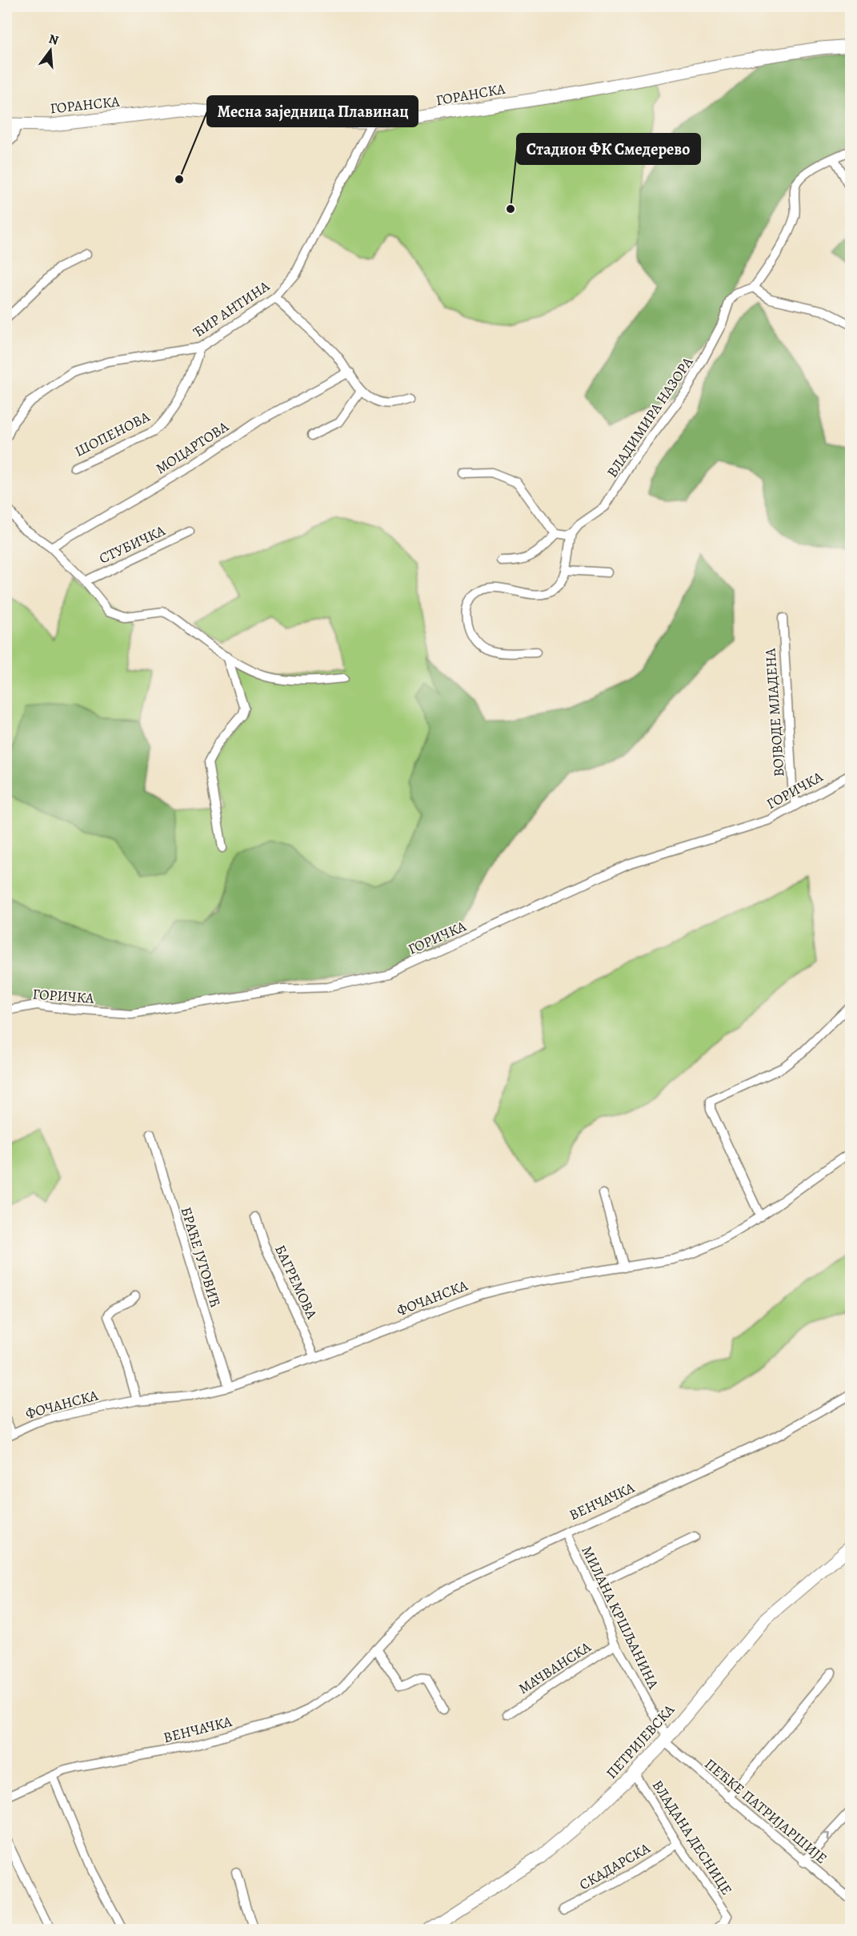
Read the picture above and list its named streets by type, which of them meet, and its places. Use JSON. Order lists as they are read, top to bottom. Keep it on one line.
{"streets":{"main road":["ГОРАНСКА","ПЕТРИЈЕВСКА"],"street":["ЋИР АНТИНА","ВЛАДИМИРА НАЗОРА","ШОПЕНОВА","МОЦАРТОВА","СТУБИЧКА","ВОЈВОДЕ МЛАДЕНА","ГОРИЧКА","БРАЋЕ ЈУГОВИЋ","БАГРЕМОВА","ФОЧАНСКА","ВЕНЧАЧКА","МИЛАНА КРШЉАНИНА","МАЧВАНСКА","ПЕЋКЕ ПАТРИЈАРШИЈЕ","ВЛАДАНА ДЕСНИЦЕ","СКАДАРСКА"]},"crossings":[["ГОРАНСКА","ЋИР АНТИНА"],["ЋИР АНТИНА","ШОПЕНОВА"],["ВОЈВОДЕ МЛАДЕНА","ГОРИЧКА"],["БРАЋЕ ЈУГОВИЋ","ФОЧАНСКА"],["БАГРЕМОВА","ФОЧАНСКА"],["ВЕНЧАЧКА","МИЛАНА КРШЉАНИНА"],["МИЛАНА КРШЉАНИНА","МАЧВАНСКА"],["МИЛАНА КРШЉАНИНА","ПЕТРИЈЕВСКА"],["МИЛАНА КРШЉАНИНА","ПЕЋКЕ ПАТРИЈАРШИЈЕ"],["ПЕТРИЈЕВСКА","ПЕЋКЕ ПАТРИЈАРШИЈЕ"],["ПЕТРИЈЕВСКА","ВЛАДАНА ДЕСНИЦЕ"],["ВЛАДАНА ДЕСНИЦЕ","СКАДАРСКА"]],"places":["Месна заједница Плавинац","Стадион ФК Смедерево"],"north":"top"}
